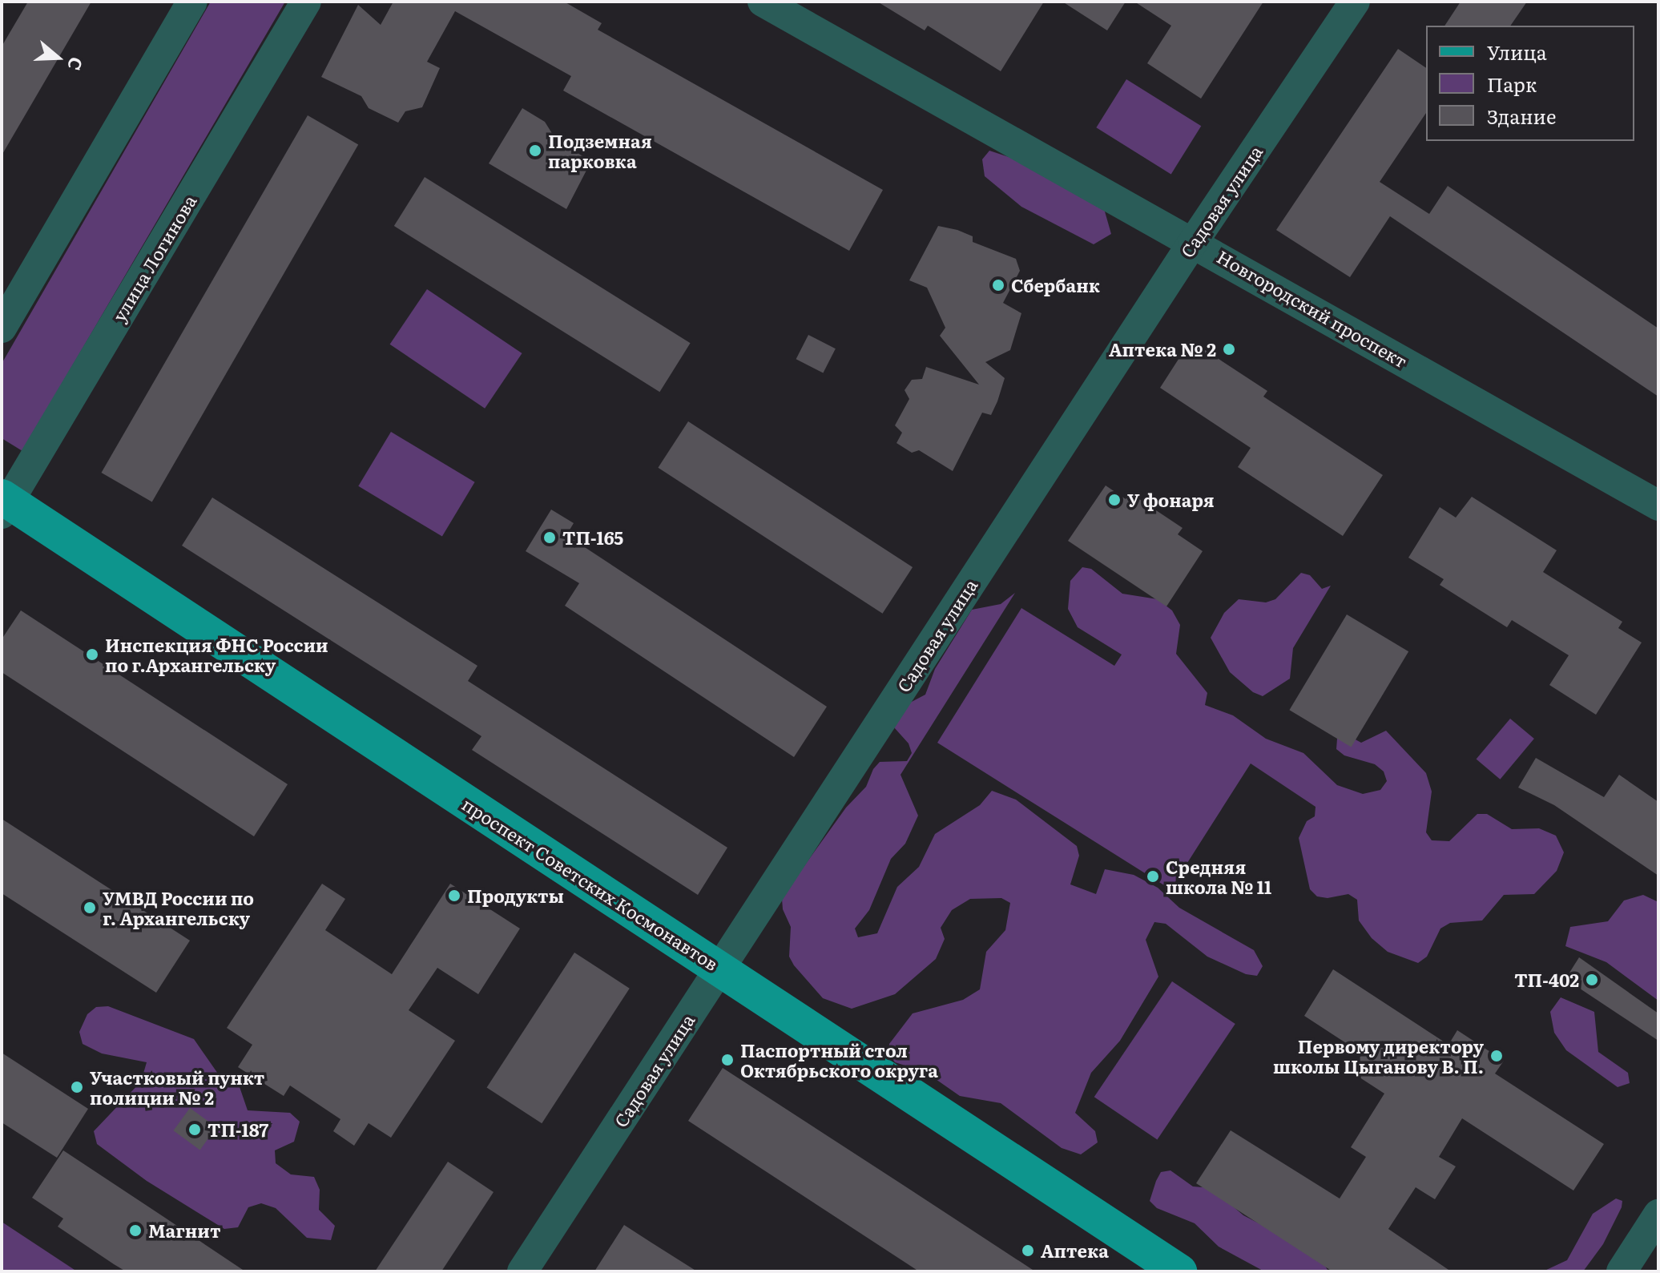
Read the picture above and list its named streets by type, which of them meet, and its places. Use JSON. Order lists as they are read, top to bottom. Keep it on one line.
{"streets":{"main road":["проспект Советских Космонавтов"],"street":["Садовая улица","улица Логинова","Новгородский проспект"]},"crossings":[["Садовая улица","Новгородский проспект"],["Садовая улица","проспект Советских Космонавтов"],["улица Логинова","проспект Советских Космонавтов"]],"places":["Подземная парковка","Сбербанк","Аптека № 2","У фонаря","ТП-165","Инспекция ФНС России по г.Архангельску","Средняя школа № 11","Продукты","УМВД России по г. Архангельску","ТП-402","Первому директору школы Цыганову В. П.","Паспортный стол Октябрьского округа","Участковый пункт полиции № 2","ТП-187","Магнит","Аптека"],"legend":["Улица","Парк","Здание"],"north":"right"}
